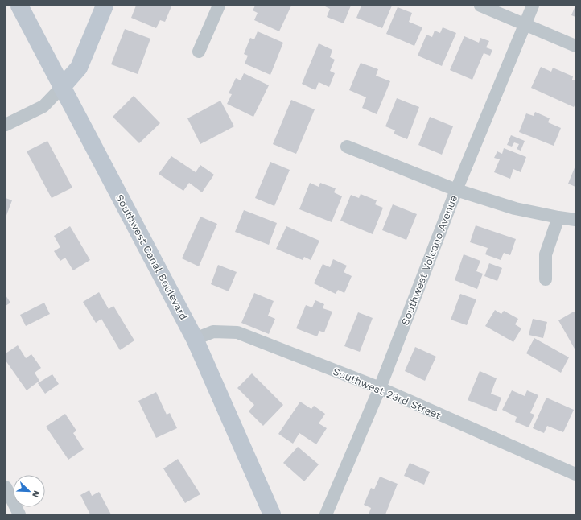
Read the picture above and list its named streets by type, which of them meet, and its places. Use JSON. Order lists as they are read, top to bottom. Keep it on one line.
{"streets":{"main road":["Southwest Canal Boulevard"],"street":["Southwest Volcano Avenue","Southwest 23rd Street"]},"crossings":[["Southwest Canal Boulevard","Southwest 23rd Street"],["Southwest Volcano Avenue","Southwest 23rd Street"]],"north":"bottom right"}
